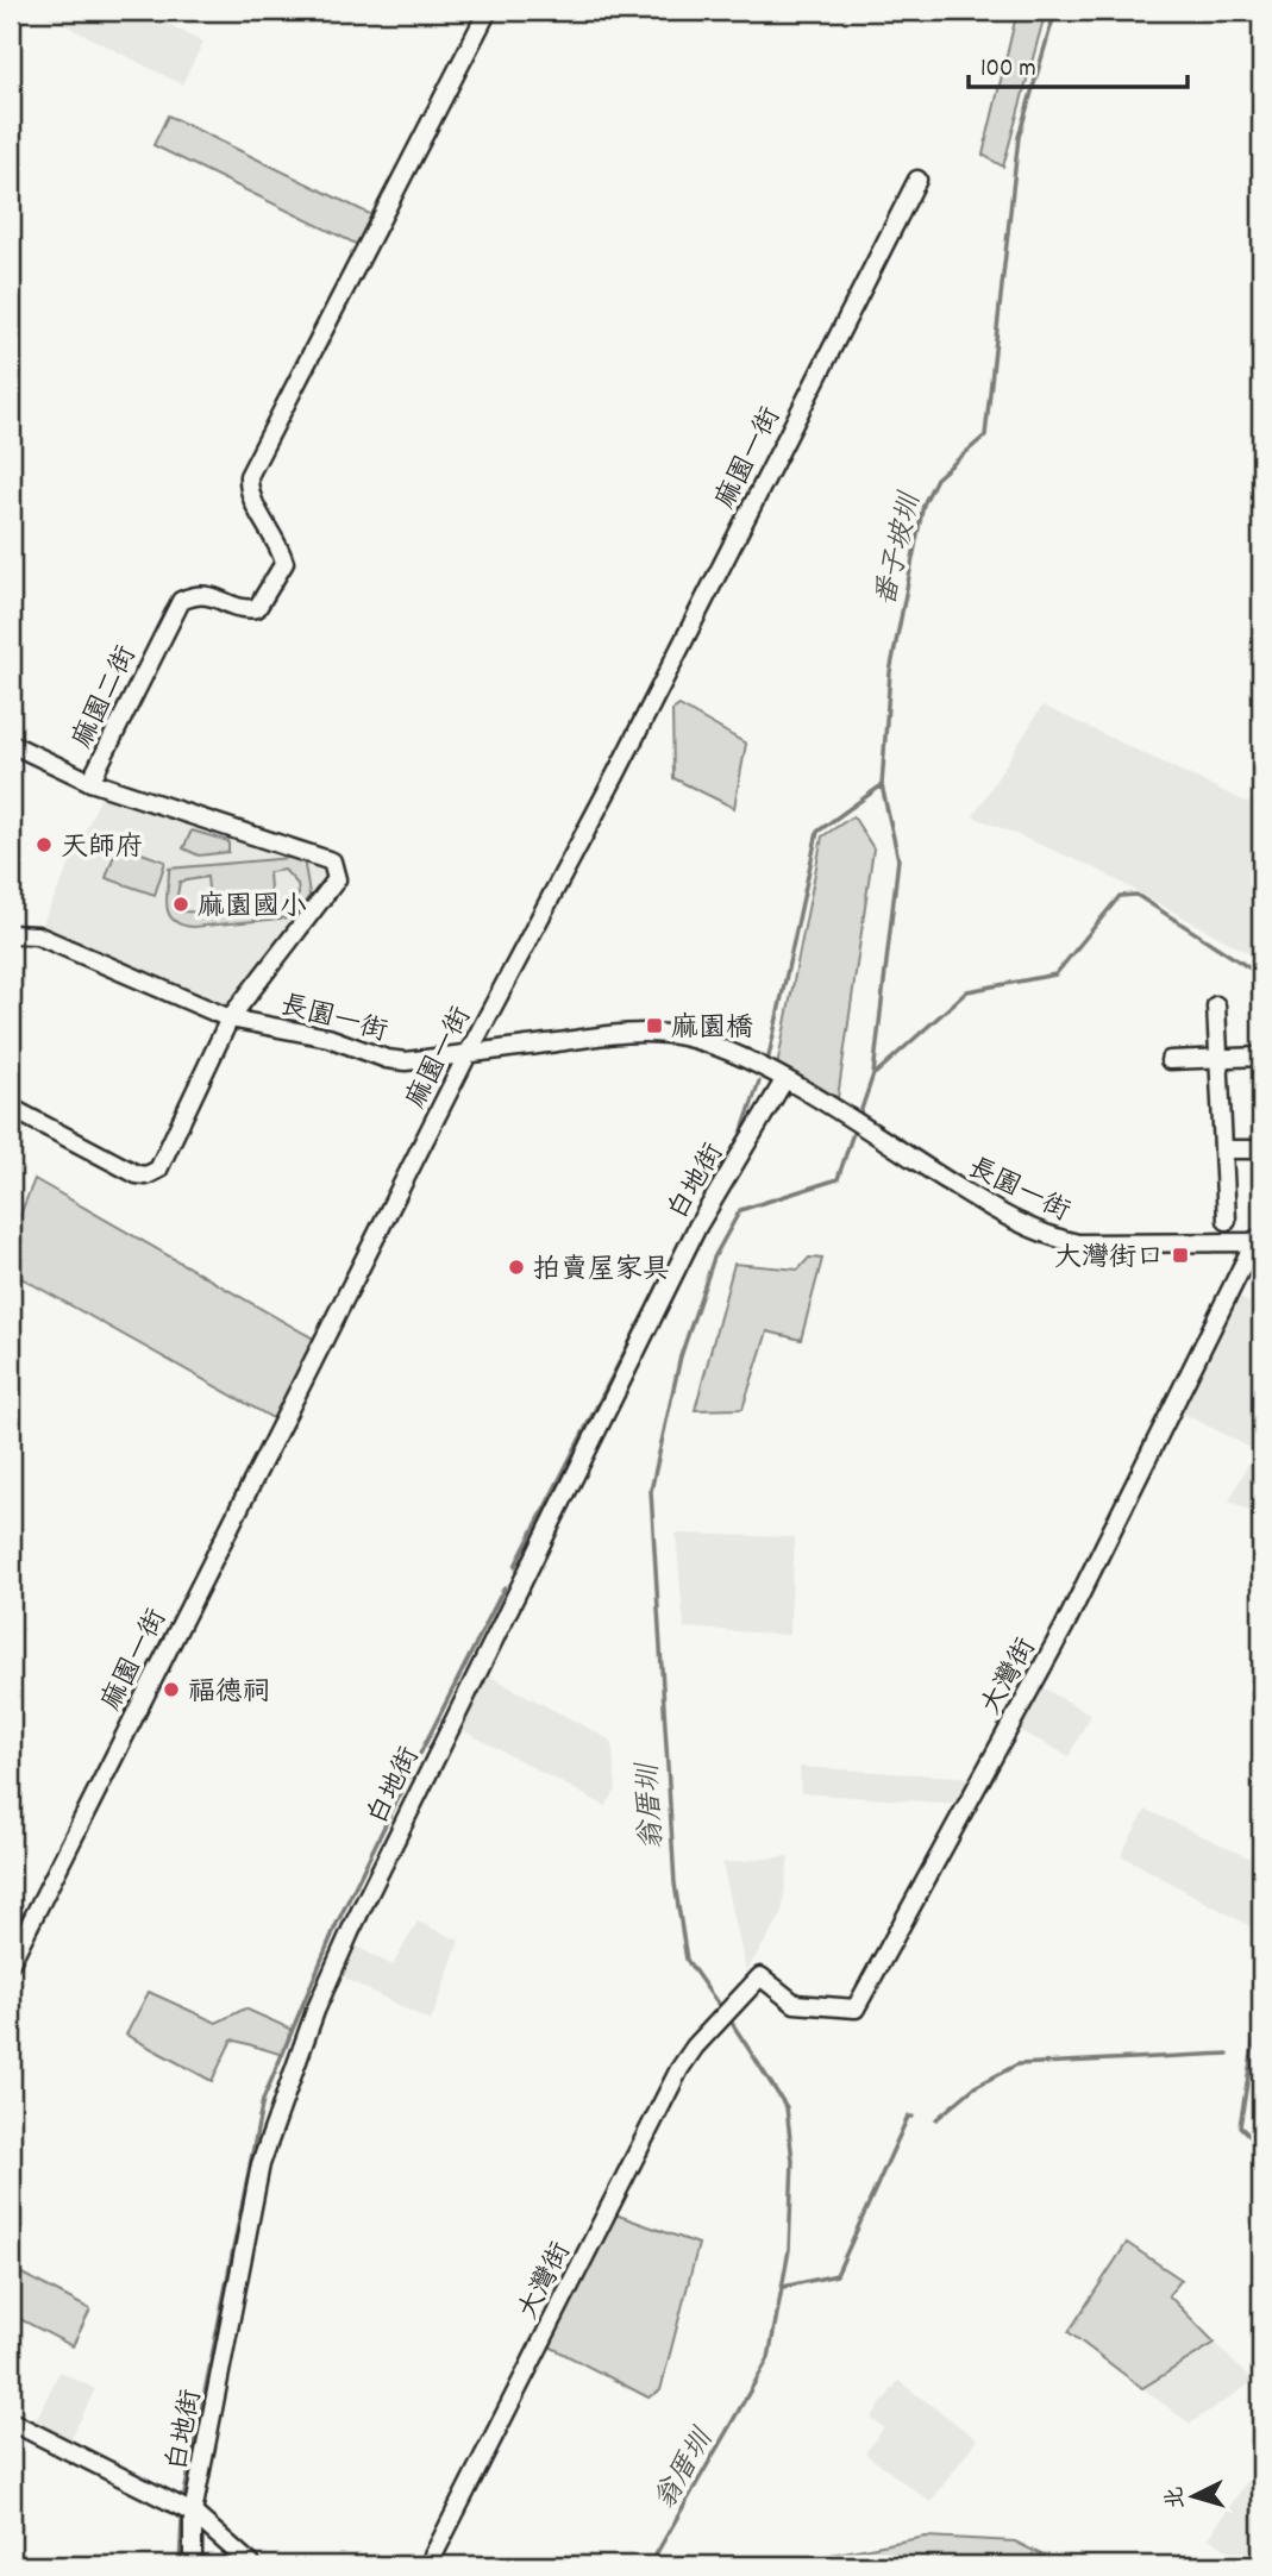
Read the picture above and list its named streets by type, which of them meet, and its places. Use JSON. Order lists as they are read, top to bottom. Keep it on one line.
{"streets":{"street":["麻園一街","麻園二街","長園一街","白地街","大灣街"]},"crossings":[["麻園一街","長園一街"],["麻園二街","長園一街"],["長園一街","白地街"],["長園一街","大灣街"]],"water":["番子坡圳","翁厝圳"],"places":{"other":["天師府","麻園國小","拍賣屋家具","福德祠"],"transit":["麻園橋","大灣街口"]},"scale_bar":"100 m","north":"left"}
